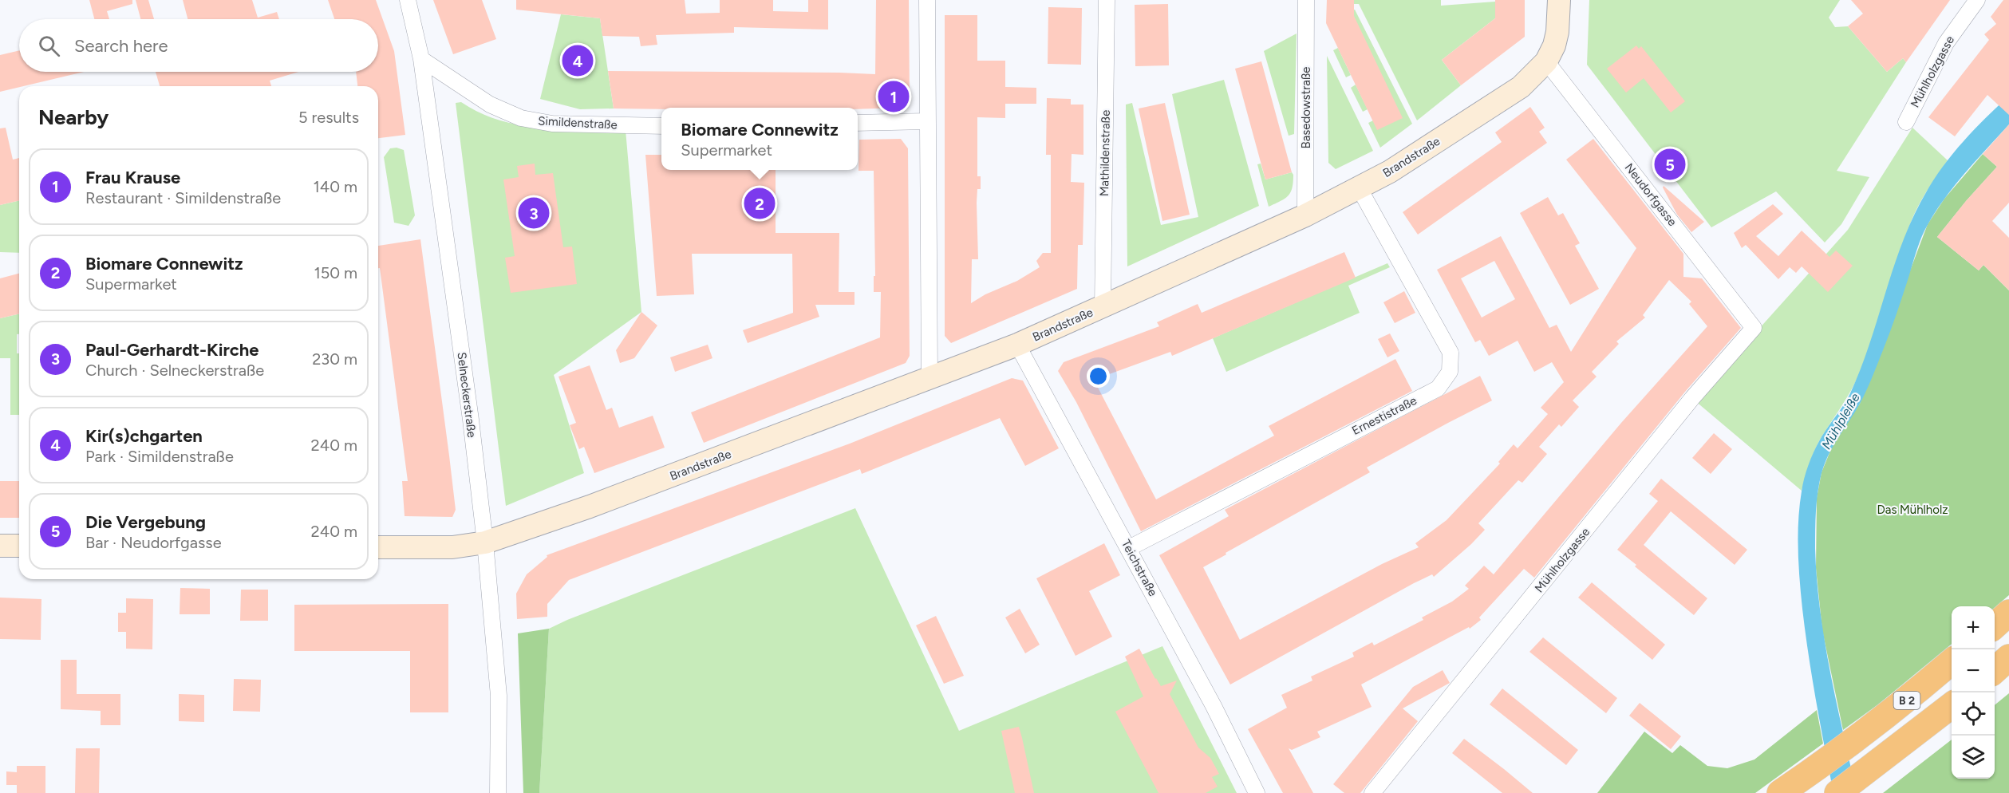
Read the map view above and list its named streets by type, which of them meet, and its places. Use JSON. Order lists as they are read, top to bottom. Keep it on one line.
{"streets":{"highway":["B 2"],"street":["Mühlholzgasse","Basedowstraße","Simildenstraße","Mathildenstraße","Brandstraße","Neudorfgasse","Selneckerstraße","Ernestistraße","Teichstraße"]},"crossings":[["Mühlholzgasse","Neudorfgasse"],["Basedowstraße","Brandstraße"],["Simildenstraße","Selneckerstraße"],["Mathildenstraße","Brandstraße"],["Brandstraße","Neudorfgasse"],["Brandstraße","Selneckerstraße"],["Brandstraße","Ernestistraße"],["Brandstraße","Teichstraße"],["Ernestistraße","Teichstraße"]],"water":["Mühlpleiße"],"parks":["Das Mühlholz"],"page":{"search":"Search here","pins":["4","1","5","2","3"],"heading":["Nearby","5 results"],"popup":["Biomare Connewitz","Supermarket"],"list":[{"mark":"1","name":"Frau Krause","note":"Restaurant · Simildenstraße","value":"140 m"},{"mark":"2","name":"Biomare Connewitz","note":"Supermarket","value":"150 m"},{"mark":"3","name":"Paul-Gerhardt-Kirche","note":"Church · Selneckerstraße","value":"230 m"},{"mark":"4","name":"Kir(s)chgarten","note":"Park · Simildenstraße","value":"240 m"},{"mark":"5","name":"Die Vergebung","note":"Bar · Neudorfgasse","value":"240 m"}],"map_buttons":["+","−"]}}
